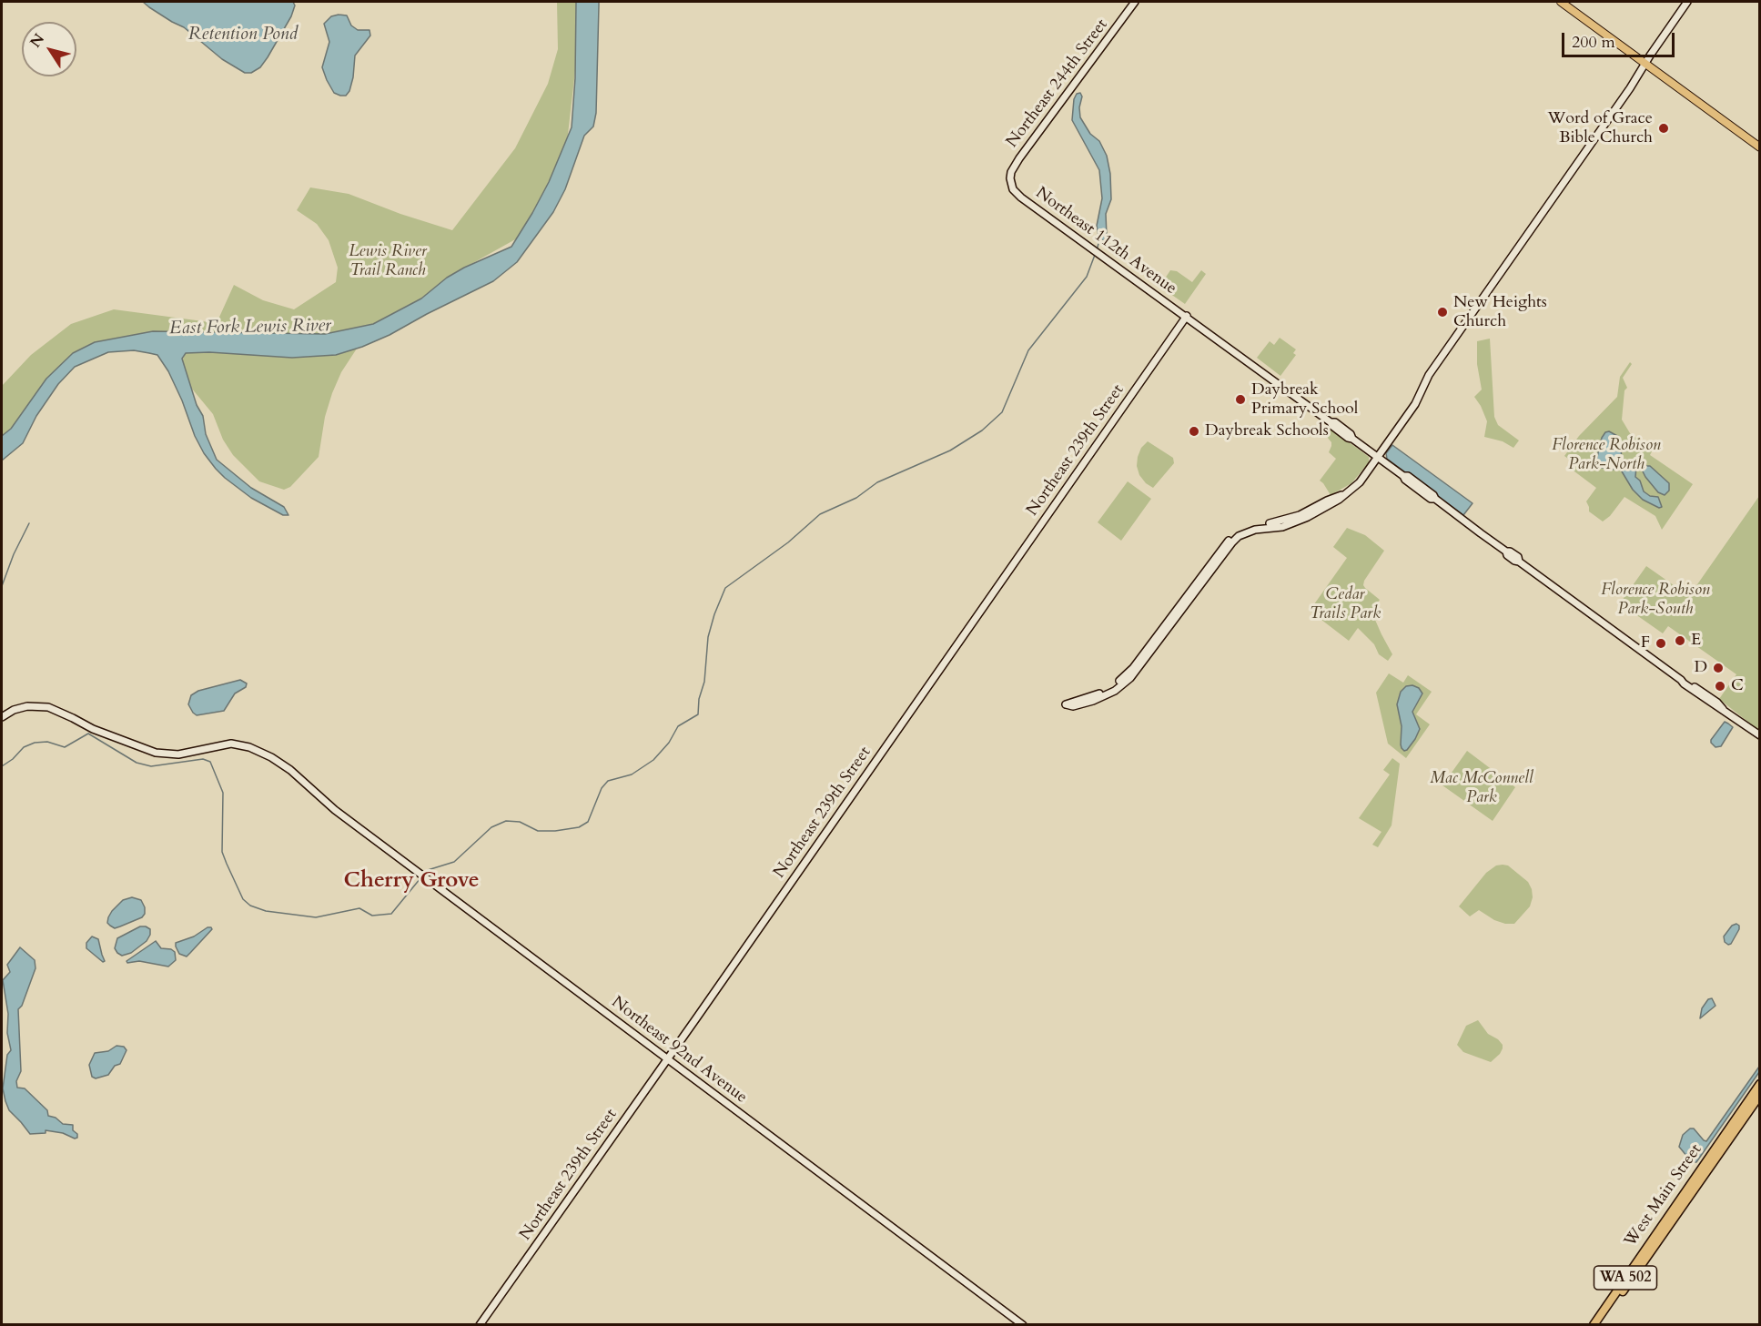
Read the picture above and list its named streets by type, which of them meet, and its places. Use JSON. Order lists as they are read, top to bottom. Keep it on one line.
{"streets":{"highway":["West Main Street","WA 502"],"street":["Northeast 244th Street","Northeast 112th Avenue","Northeast 239th Street","Northeast 92nd Avenue"]},"crossings":[["Northeast 244th Street","Northeast 112th Avenue"],["Northeast 112th Avenue","Northeast 239th Street"],["Northeast 239th Street","Northeast 92nd Avenue"]],"districts":["Cherry Grove"],"water":["Retention Pond","East Fork Lewis River"],"parks":["Lewis River Trail Ranch","Florence Robison Park-North","Florence Robison Park-South","Cedar Trails Park","Mac McConnell Park"],"places":["Word of Grace Bible Church","New Heights Church","Daybreak Primary School","Daybreak Schools","E","F","D","C"],"scale_bar":"200 m","north":"top left"}
